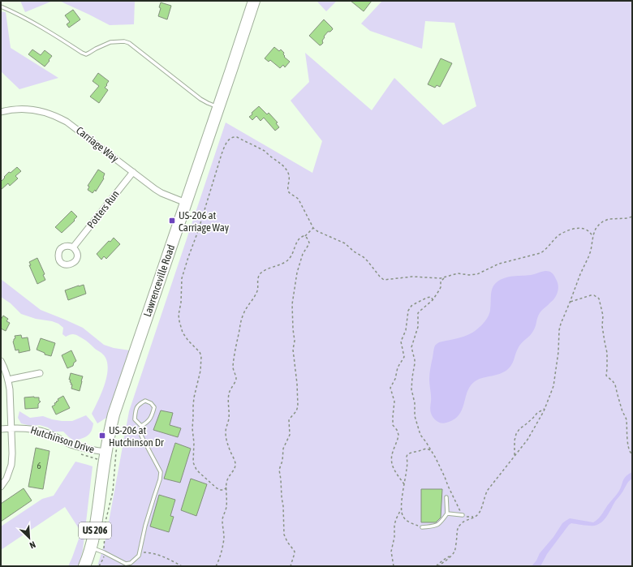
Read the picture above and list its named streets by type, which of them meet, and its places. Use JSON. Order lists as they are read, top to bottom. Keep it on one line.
{"streets":{"highway":["Lawrenceville Road","US 206"],"street":["Carriage Way","Potters Run","Hutchinson Drive"]},"crossings":[["Carriage Way","Potters Run"],["Carriage Way","Lawrenceville Road"],["Lawrenceville Road","Hutchinson Drive"]],"places":{"transit":["US-206 at Carriage Way","US-206 at Hutchinson Dr"]},"house_numbers":["6"],"north":"bottom right"}
